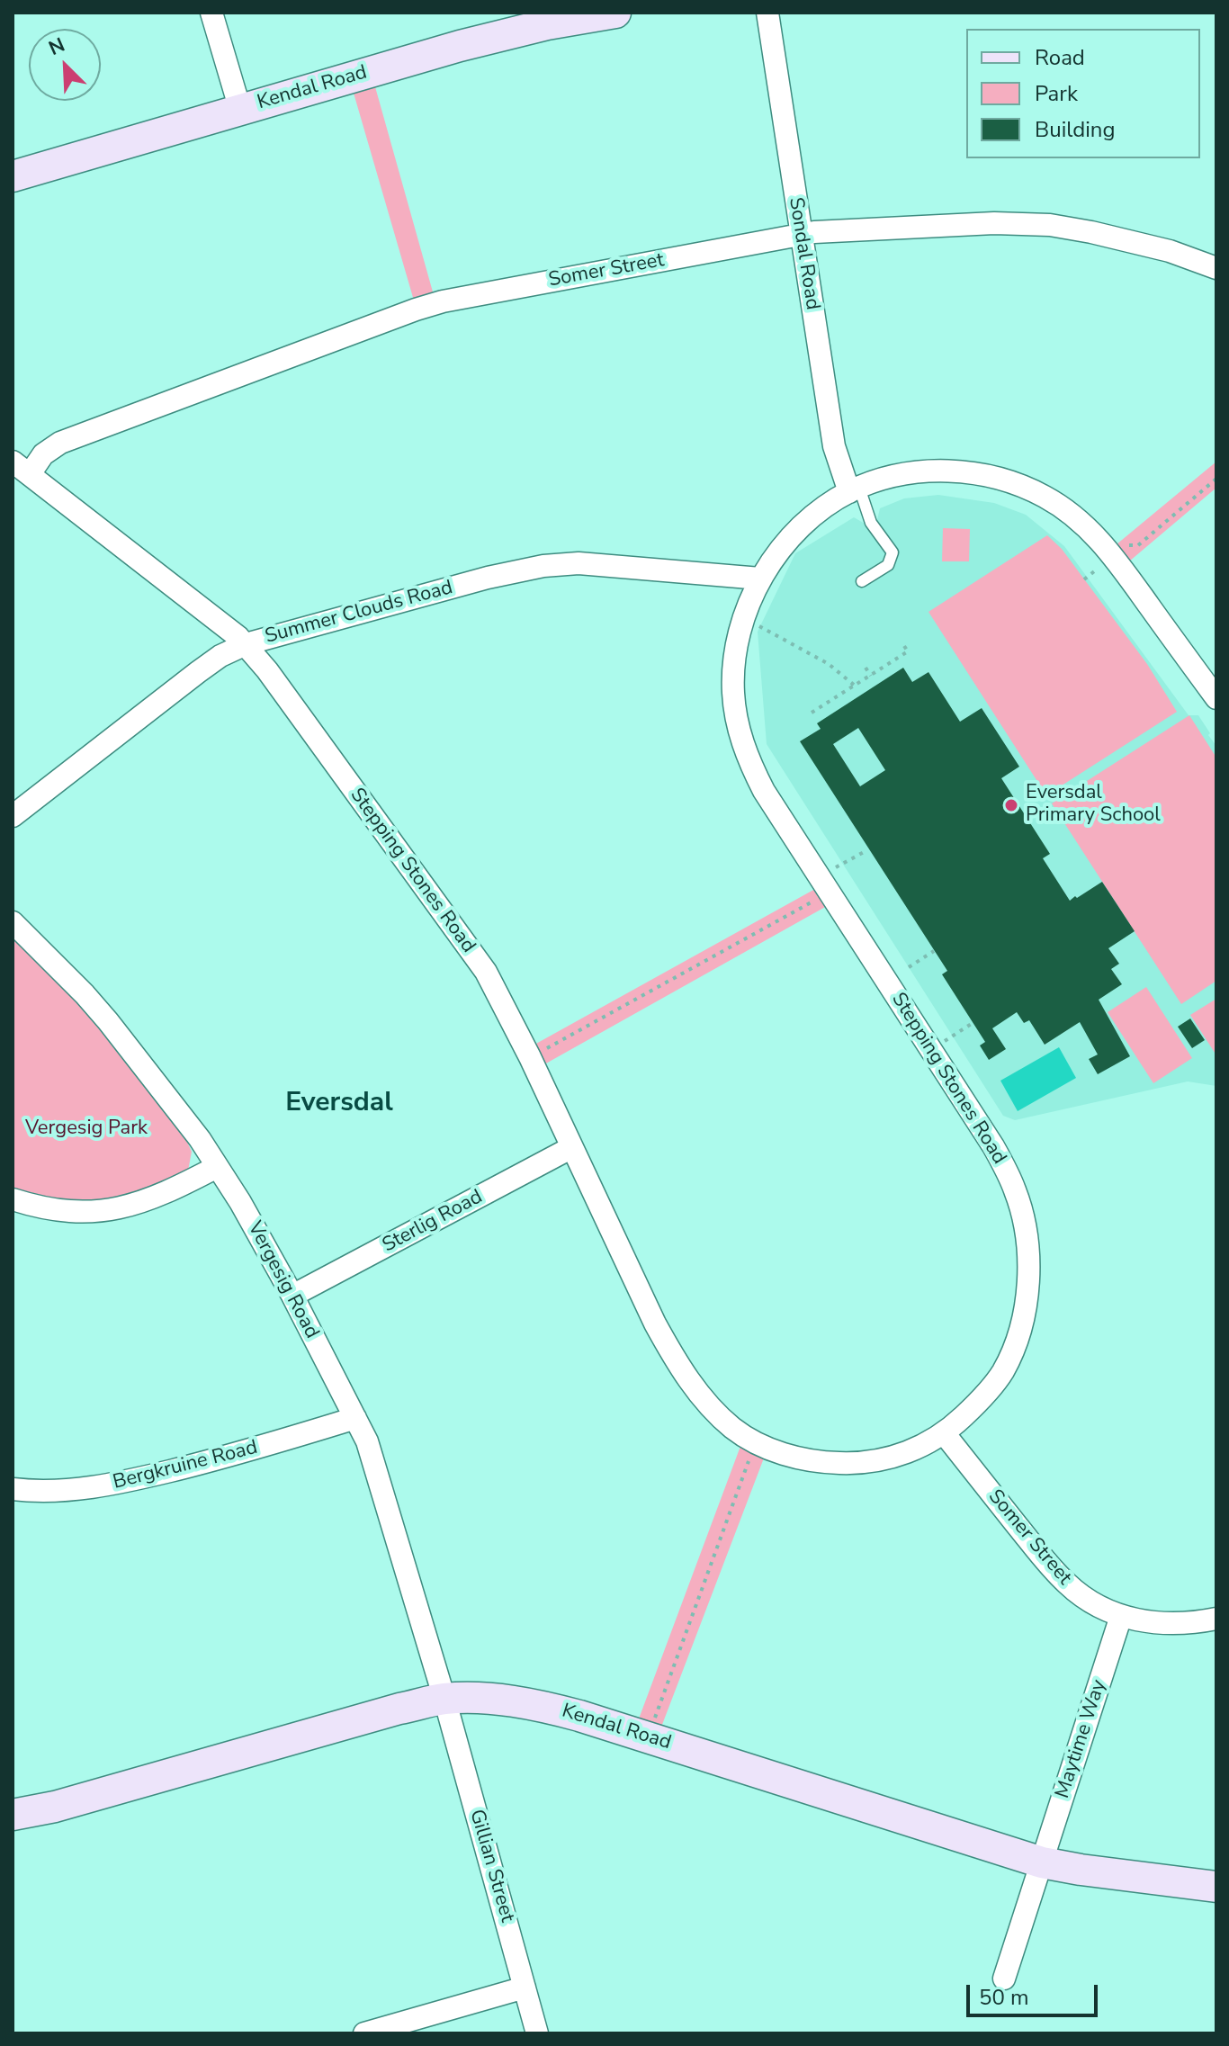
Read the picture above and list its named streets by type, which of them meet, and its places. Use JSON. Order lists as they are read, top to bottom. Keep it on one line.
{"streets":{"street":["Kendal Road","Sondal Road","Somer Street","Summer Clouds Road","Stepping Stones Road","Sterlig Road","Vergesig Road","Bergkruine Road","Maytime Way","Gillian Street"]},"crossings":[["Kendal Road","Vergesig Road"],["Kendal Road","Maytime Way"],["Kendal Road","Gillian Street"],["Sondal Road","Somer Street"],["Sondal Road","Stepping Stones Road"],["Somer Street","Stepping Stones Road"],["Somer Street","Maytime Way"],["Summer Clouds Road","Stepping Stones Road"],["Stepping Stones Road","Sterlig Road"],["Sterlig Road","Vergesig Road"],["Vergesig Road","Bergkruine Road"],["Vergesig Road","Gillian Street"]],"districts":["Eversdal"],"parks":["Vergesig Park"],"places":["Eversdal Primary School"],"legend":["Road","Park","Building"],"scale_bar":"50 m","north":"top left"}
